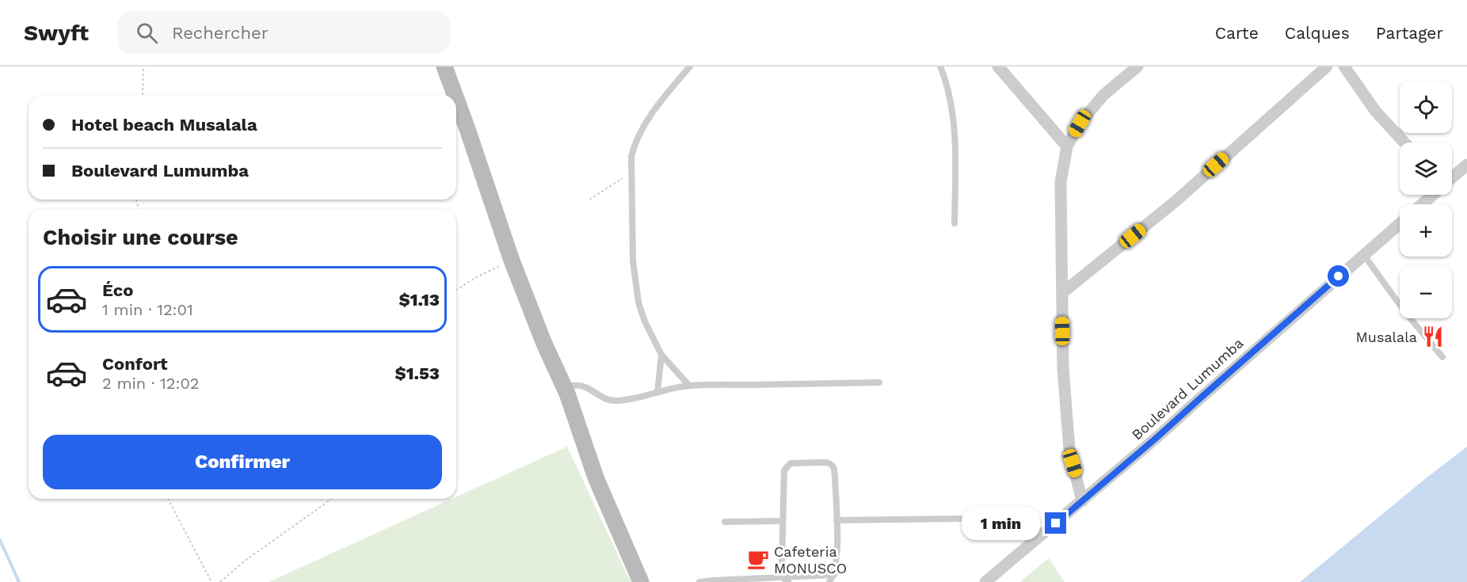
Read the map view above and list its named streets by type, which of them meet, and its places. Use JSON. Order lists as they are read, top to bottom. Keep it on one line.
{"streets":{"street":["Boulevard Lumumba"]},"places":{"restaurant":["Musalala"],"cafe":["Cafeteria MONUSCO"]},"page":{"header":"Swyft","search":"Rechercher","nav":["Carte","Calques","Partager"],"map_buttons":["+","−"],"banner":["Hotel beach Musalala","Boulevard Lumumba"],"heading":"Choisir une course","list":[{"name":"Éco","note":"1 min · 12:01","value":"$1.13"},{"name":"Confort","note":"2 min · 12:02","value":"$1.53"}],"buttons":"Confirmer","bubble":"1 min"}}
